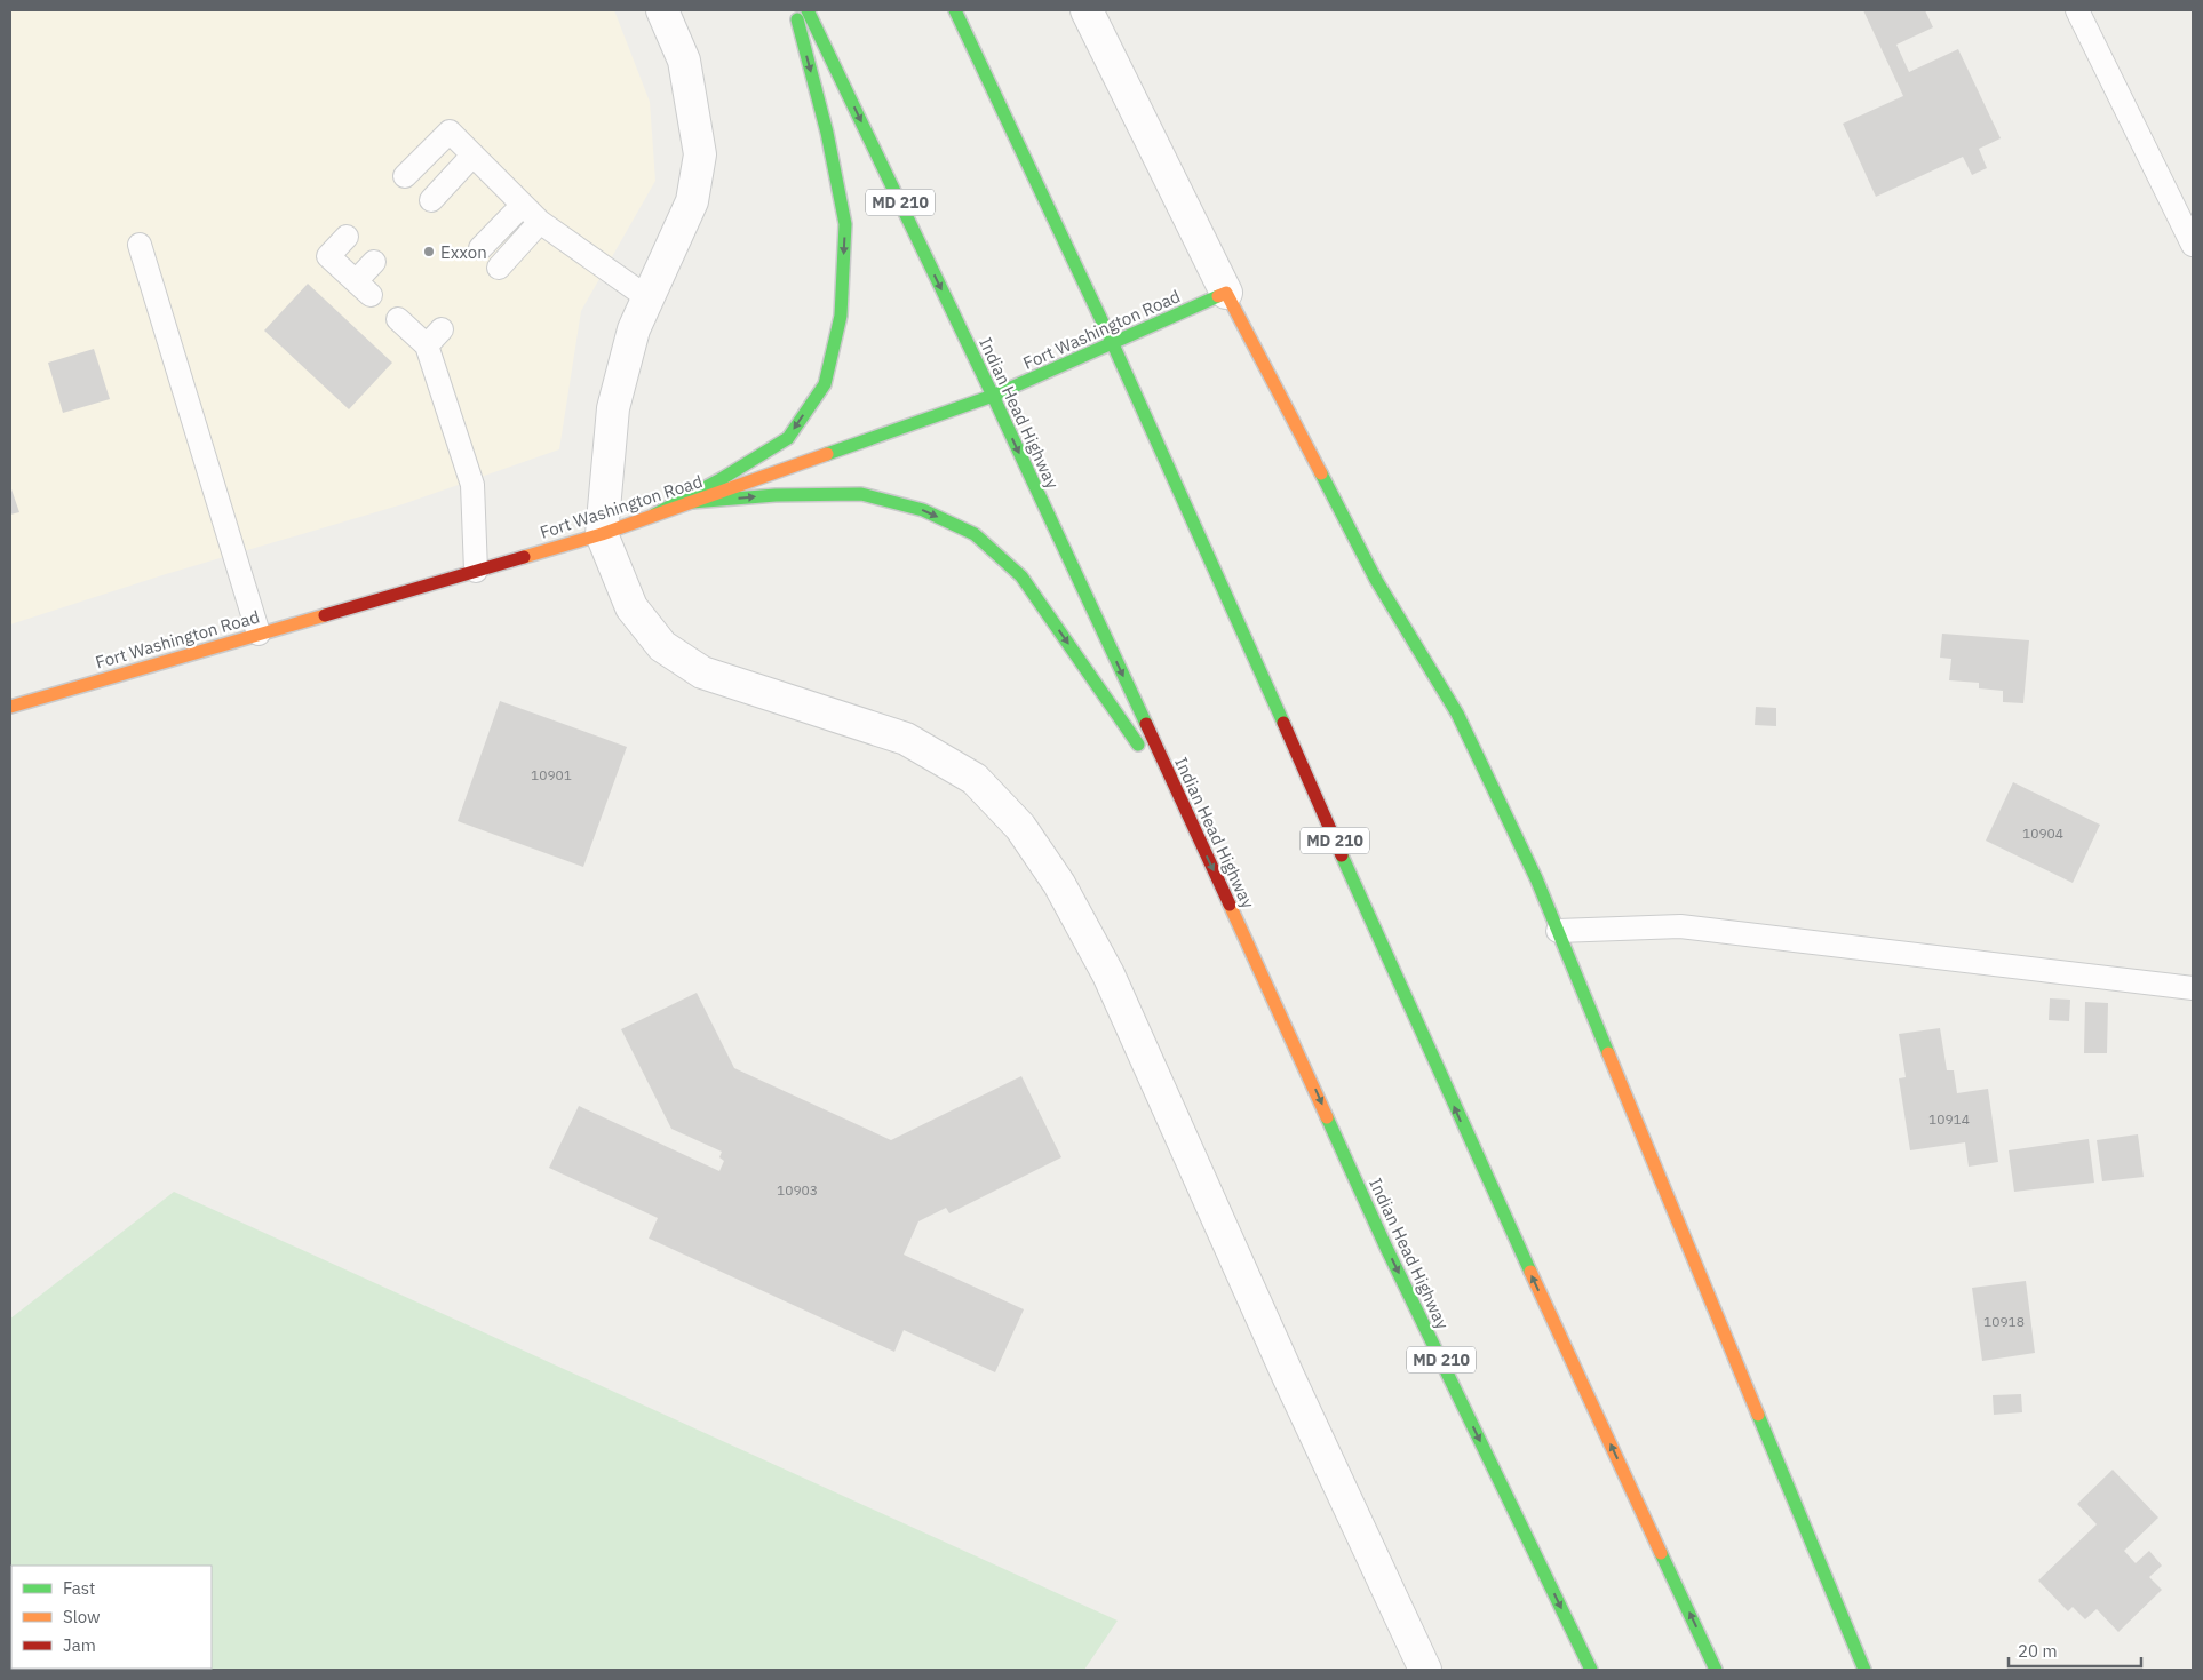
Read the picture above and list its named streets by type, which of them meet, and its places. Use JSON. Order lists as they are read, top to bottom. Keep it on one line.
{"streets":{"main road":["MD 210","Fort Washington Road","Indian Head Highway"]},"crossings":[["MD 210","Fort Washington Road"],["Fort Washington Road","Indian Head Highway"]],"one_way":["Indian Head Highway"],"places":["Exxon"],"house_numbers":["10901","10904","10914","10903","10918"],"legend":["Fast","Slow","Jam"],"scale_bar":"20 m"}
